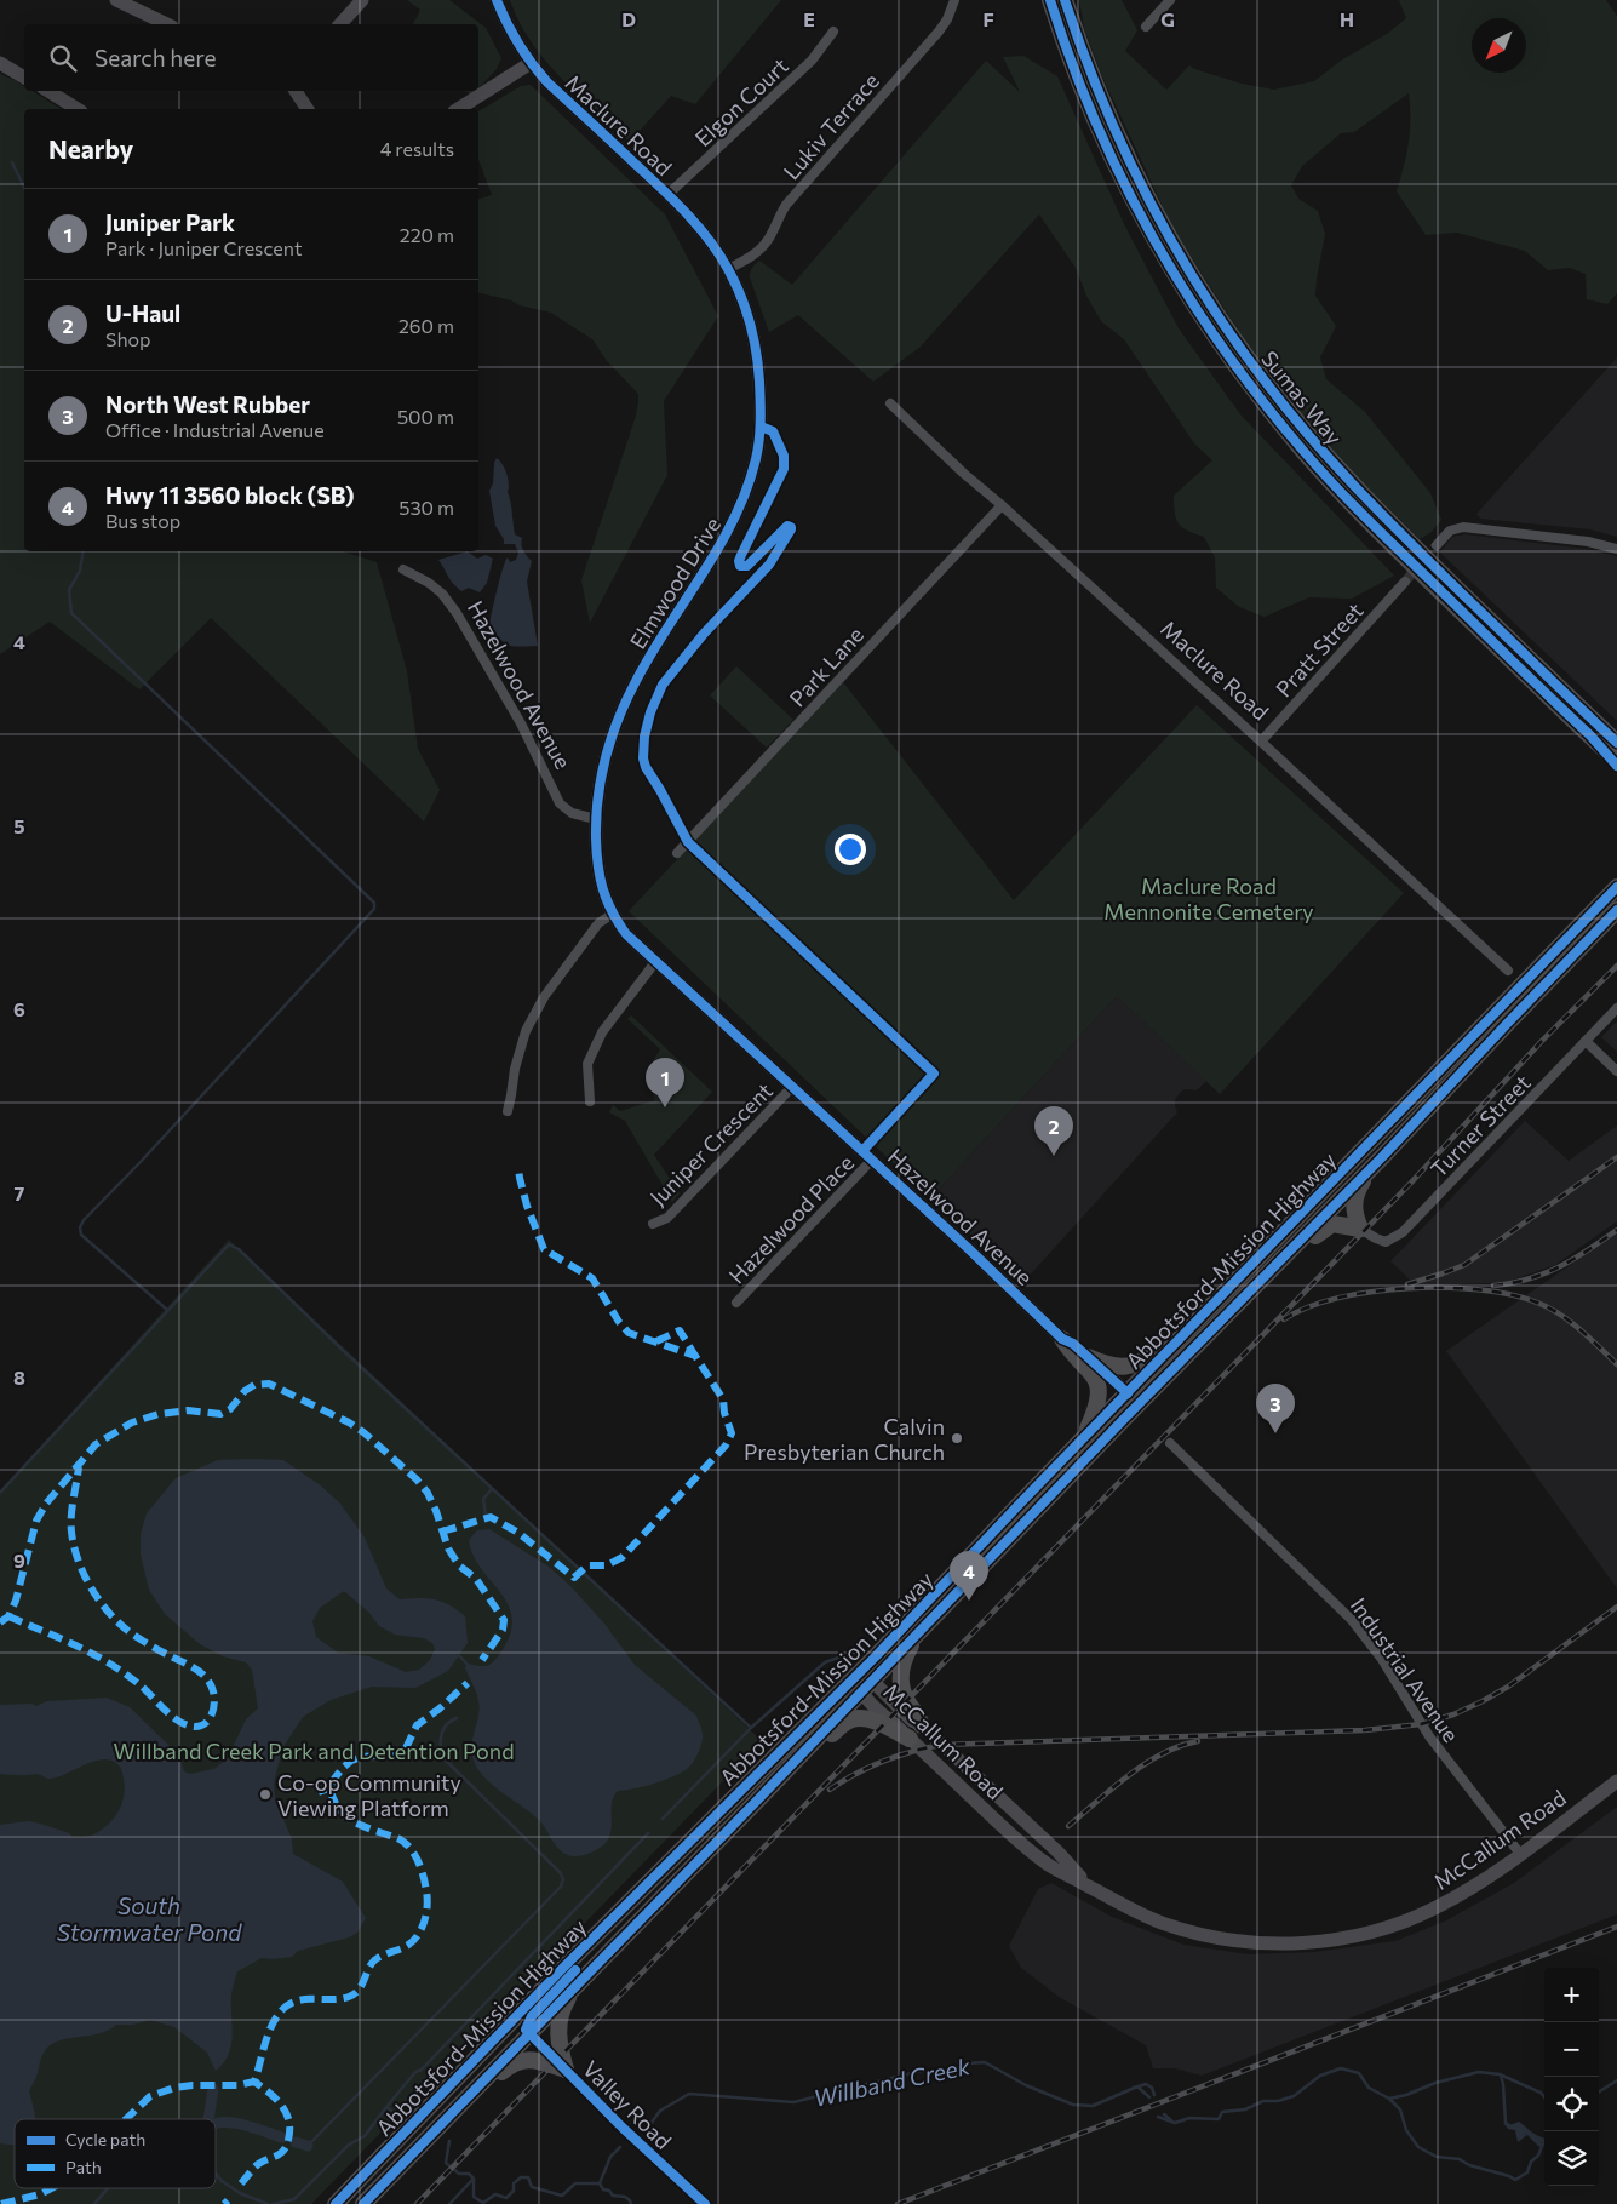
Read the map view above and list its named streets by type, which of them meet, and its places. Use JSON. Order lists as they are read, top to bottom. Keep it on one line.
{"streets":{"highway":["Sumas Way","Abbotsford-Mission Highway"],"street":["Elgon Court","Maclure Road","Lukiv Terrace","Elmwood Drive","Pratt Street","Park Lane","Hazelwood Avenue","Turner Street","Juniper Crescent","Hazelwood Place","Industrial Avenue","McCallum Road","Valley Road"]},"crossings":[["Elgon Court","Maclure Road"],["Maclure Road","Lukiv Terrace"],["Maclure Road","Elmwood Drive"],["Maclure Road","Pratt Street"],["Maclure Road","Park Lane"],["Lukiv Terrace","Elmwood Drive"],["Elmwood Drive","Hazelwood Avenue"],["Hazelwood Avenue","Juniper Crescent"],["Hazelwood Avenue","Hazelwood Place"],["Hazelwood Avenue","Abbotsford-Mission Highway"],["Abbotsford-Mission Highway","McCallum Road"],["Abbotsford-Mission Highway","Valley Road"],["Industrial Avenue","McCallum Road"]],"water":["South Stormwater Pond","Willband Creek"],"parks":["Maclure Road Mennonite Cemetery","Willband Creek Park and Detention Pond"],"places":["Calvin Presbyterian Church","Co-op Community Viewing Platform"],"legend":["Cycle path","Path"],"north":"bottom left","page":{"search":"Search here","heading":["Nearby","4 results"],"list":[{"mark":"1","name":"Juniper Park","note":"Park · Juniper Crescent","value":"220 m"},{"mark":"2","name":"U-Haul","note":"Shop","value":"260 m"},{"mark":"3","name":"North West Rubber","note":"Office · Industrial Avenue","value":"500 m"},{"mark":"4","name":"Hwy 11 3560 block (SB)","note":"Bus stop","value":"530 m"}],"pins":["1","2","3","4"],"map_buttons":["+","−"]},"grid":{"columns":["D","E","F","G","H"],"rows":["4","5","6","7","8","9"]}}
